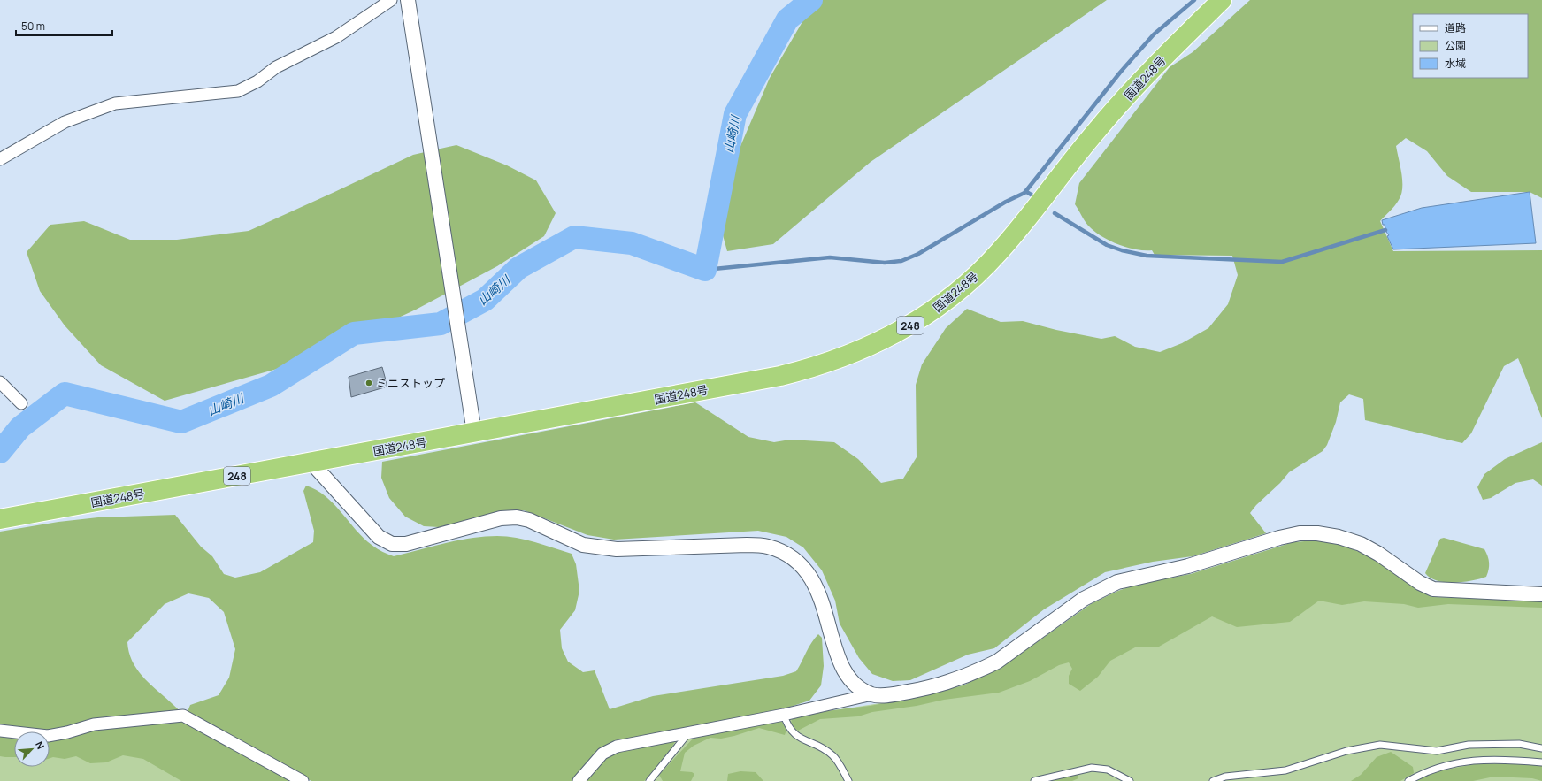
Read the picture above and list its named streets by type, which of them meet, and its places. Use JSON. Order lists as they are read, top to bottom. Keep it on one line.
{"streets":{"highway":["国道248号","248"]},"water":["山崎川"],"places":["ミニストップ"],"legend":["道路","公園","水域"],"scale_bar":"50 m","north":"top right"}
